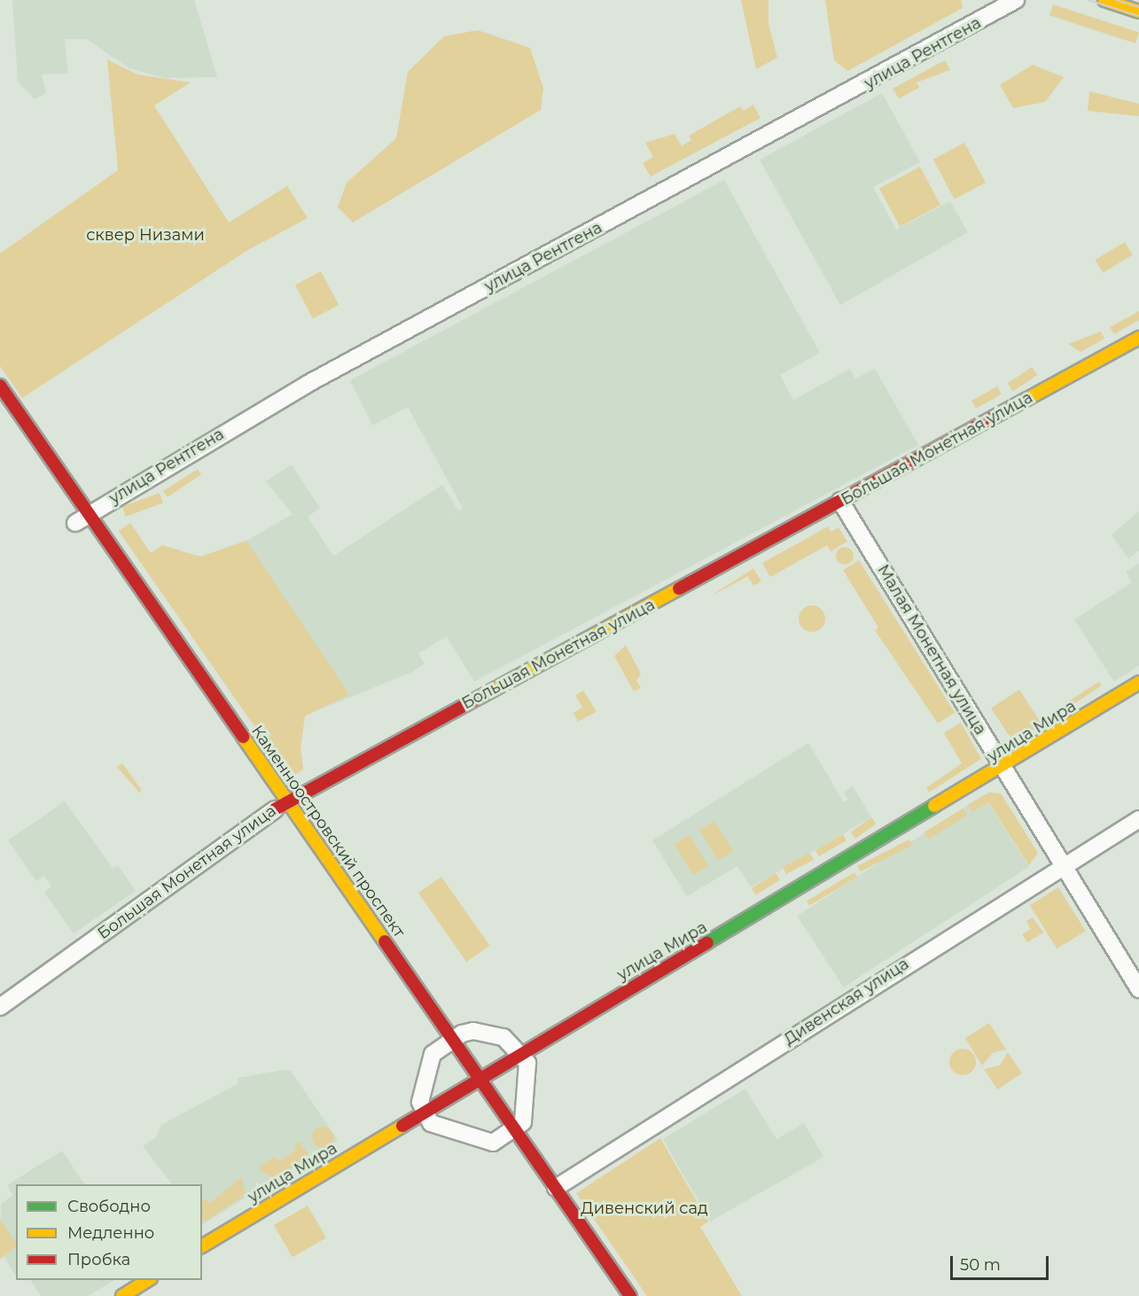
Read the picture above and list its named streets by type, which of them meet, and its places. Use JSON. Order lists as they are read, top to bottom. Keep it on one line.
{"streets":{"street":["улица Рентгена","Большая Монетная улица","Малая Монетная улица","улица Мира","Каменноостровский проспект","Дивенская улица"]},"crossings":[["улица Рентгена","Каменноостровский проспект"],["Большая Монетная улица","Малая Монетная улица"],["Большая Монетная улица","Каменноостровский проспект"],["Малая Монетная улица","улица Мира"],["Малая Монетная улица","Дивенская улица"],["улица Мира","Каменноостровский проспект"],["Каменноостровский проспект","Дивенская улица"]],"parks":["сквер Низами","Дивенский сад"],"legend":["Свободно","Медленно","Пробка"],"scale_bar":"50 m"}
